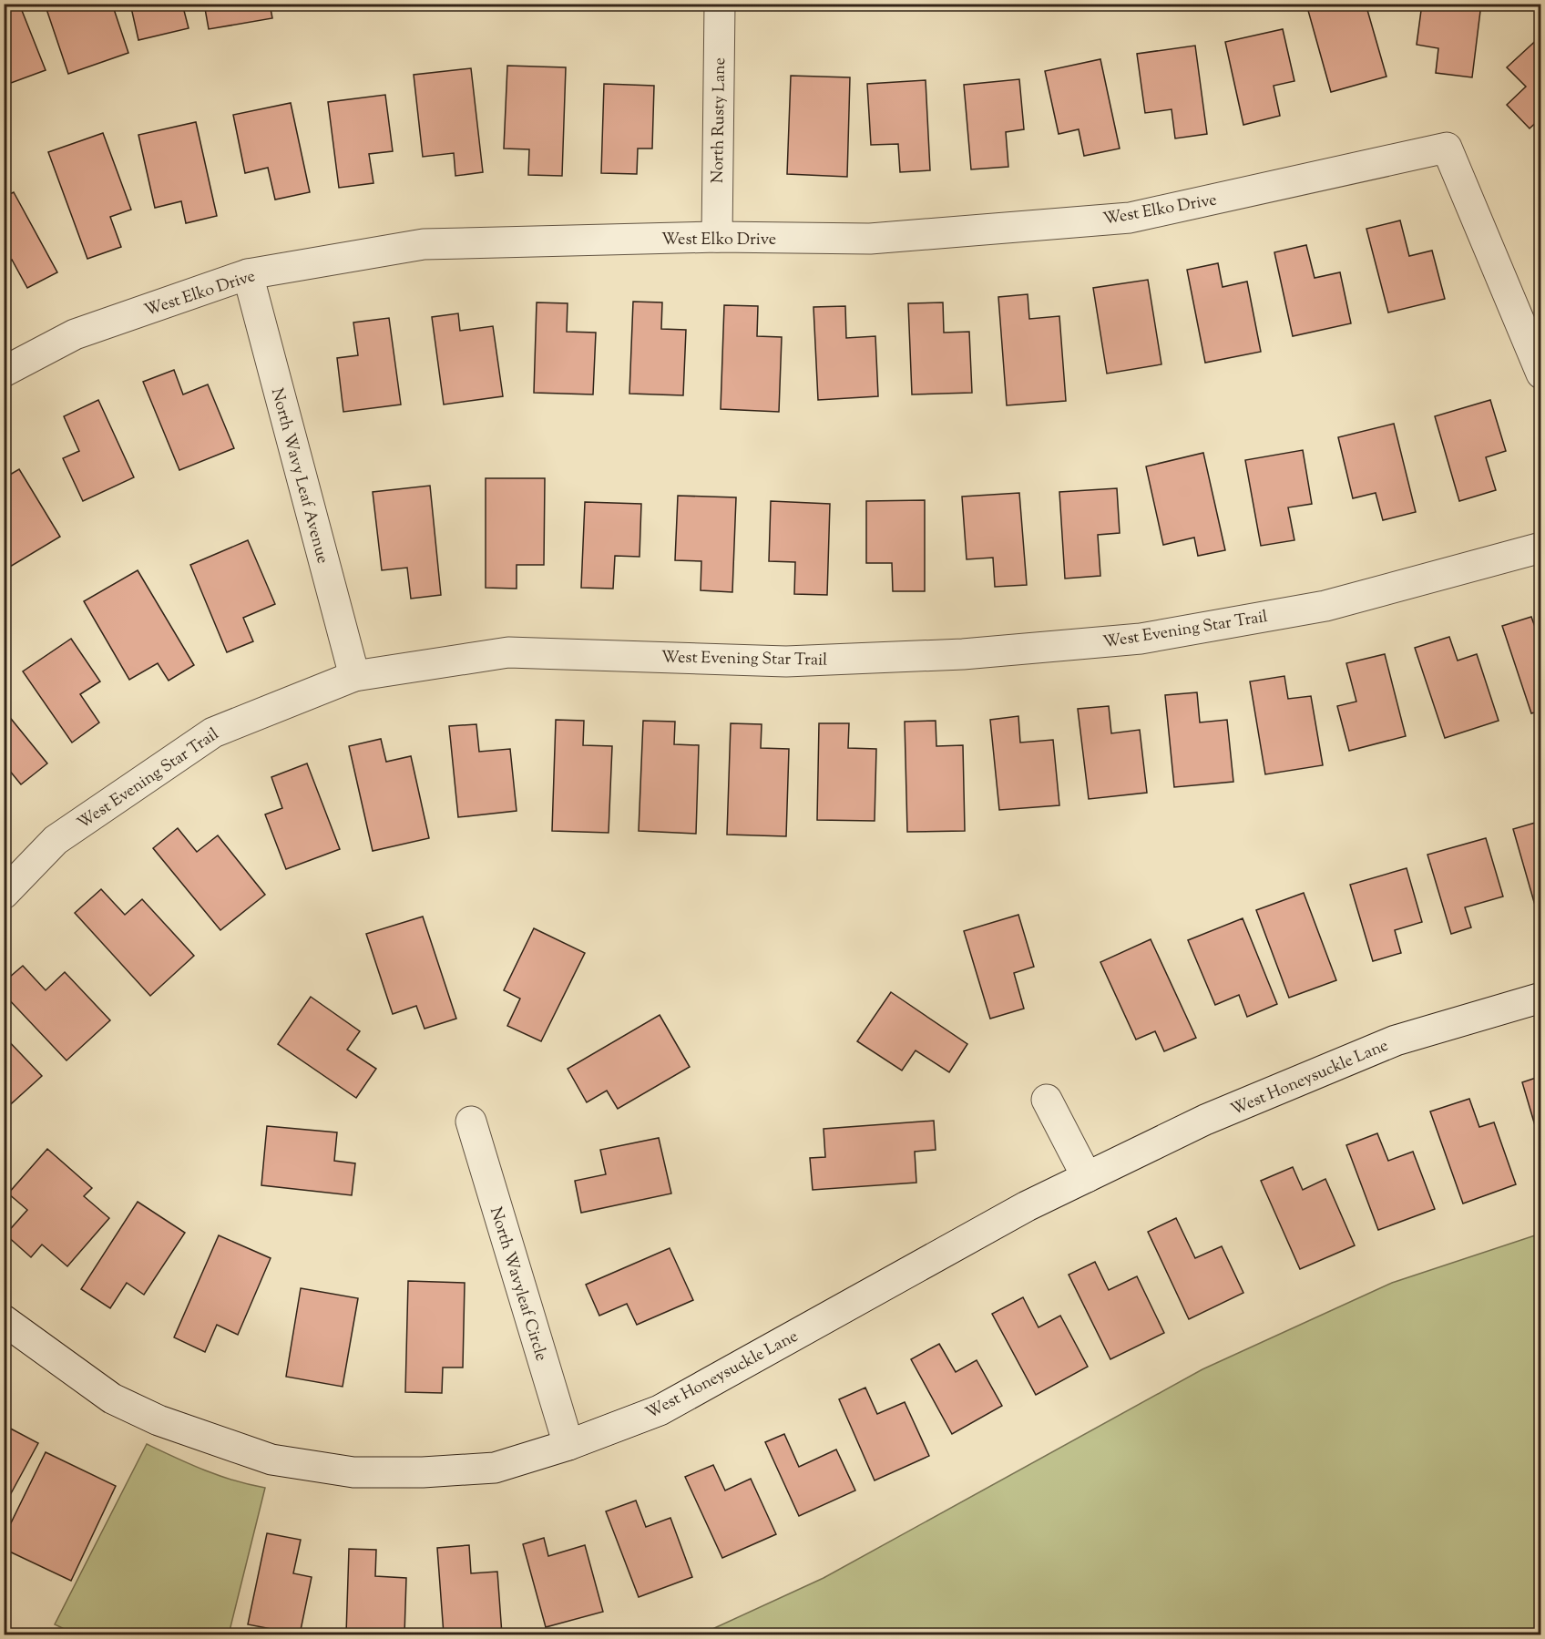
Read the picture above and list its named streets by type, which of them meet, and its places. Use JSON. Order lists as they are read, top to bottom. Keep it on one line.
{"streets":{"street":["North Rusty Lane","West Elko Drive","North Wavy Leaf Avenue","West Evening Star Trail","West Honeysuckle Lane","North Wavyleaf Circle"]},"crossings":[["North Rusty Lane","West Elko Drive"],["West Elko Drive","North Wavy Leaf Avenue"],["North Wavy Leaf Avenue","West Evening Star Trail"],["West Honeysuckle Lane","North Wavyleaf Circle"]]}
